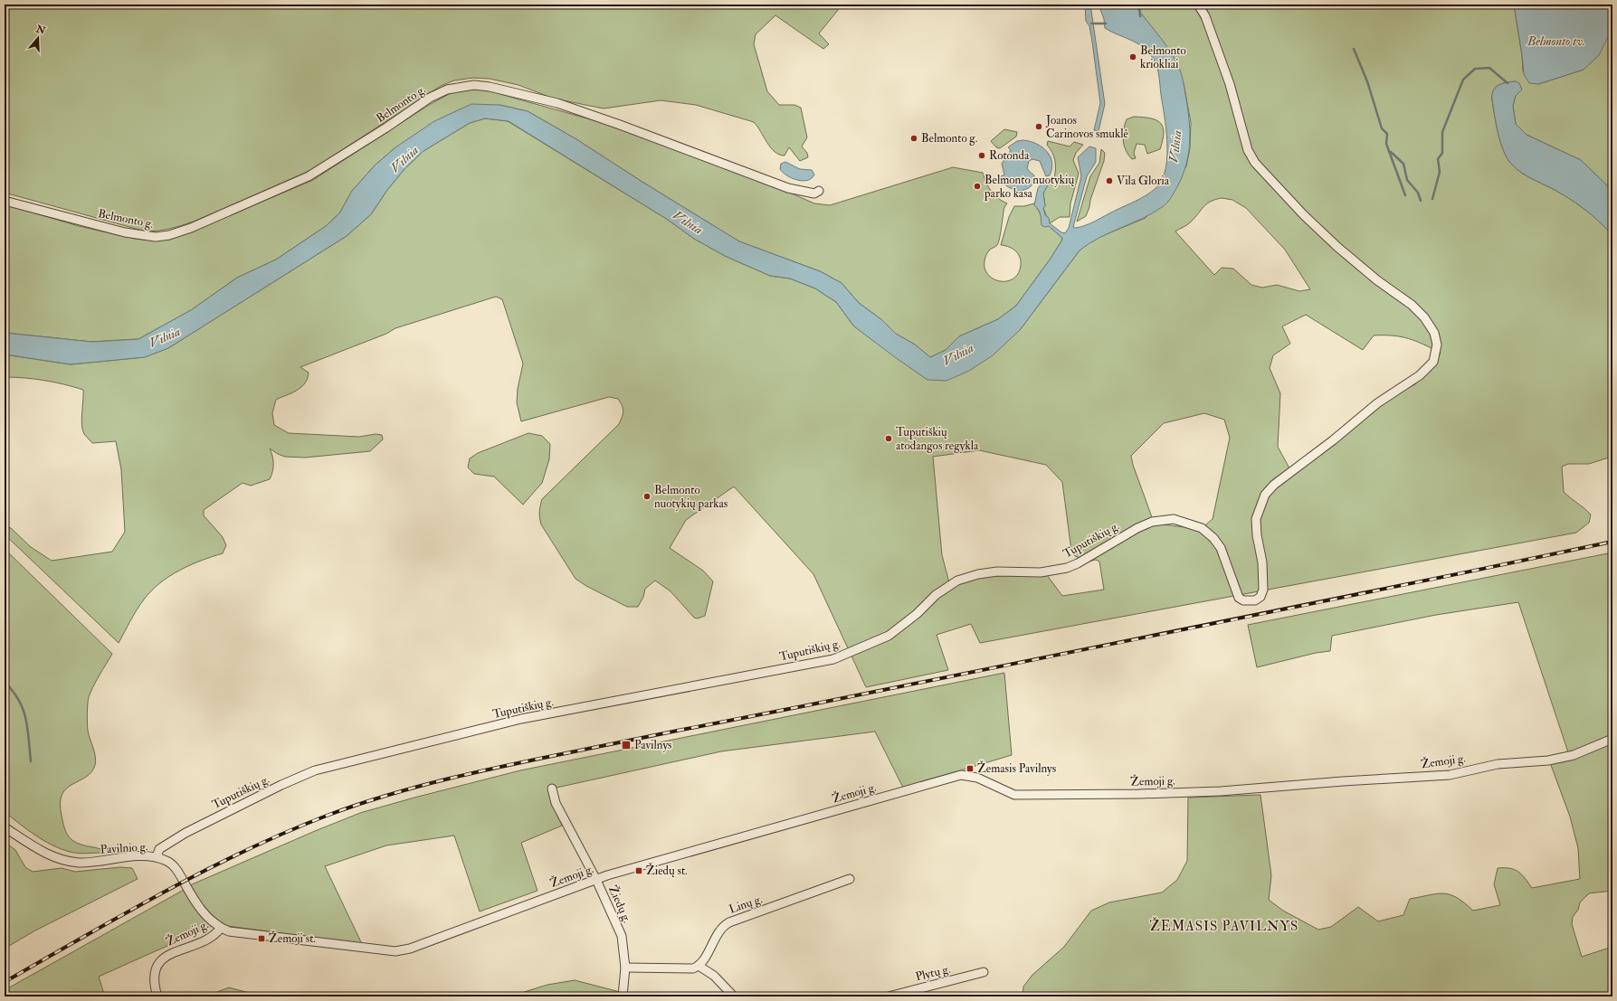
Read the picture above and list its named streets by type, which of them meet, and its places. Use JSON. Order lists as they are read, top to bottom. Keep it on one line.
{"streets":{"street":["Belmonto g.","Tuputiškių g.","Žemoji g.","Pavilnio g.","Žiedų g.","Linų g.","Plytų g."]},"crossings":[["Tuputiškių g.","Pavilnio g."],["Žemoji g.","Pavilnio g."],["Žemoji g.","Žiedų g."]],"districts":["ŽEMASIS PAVILNYS"],"water":["Belmonto tv.","Vilnia"],"places":{"other":["Belmonto kriokliai","Joanos Carinovos smuklė","Belmonto g.","Rotonda","Vila Gloria","Belmonto nuotykių parko kasa","Tuputiškių atodangos regykla","Belmonto nuotykių parkas"],"transit":["Pavilnys","Žemasis Pavilnys","Žiedų st.","Žemoji st."]},"north":"top"}
